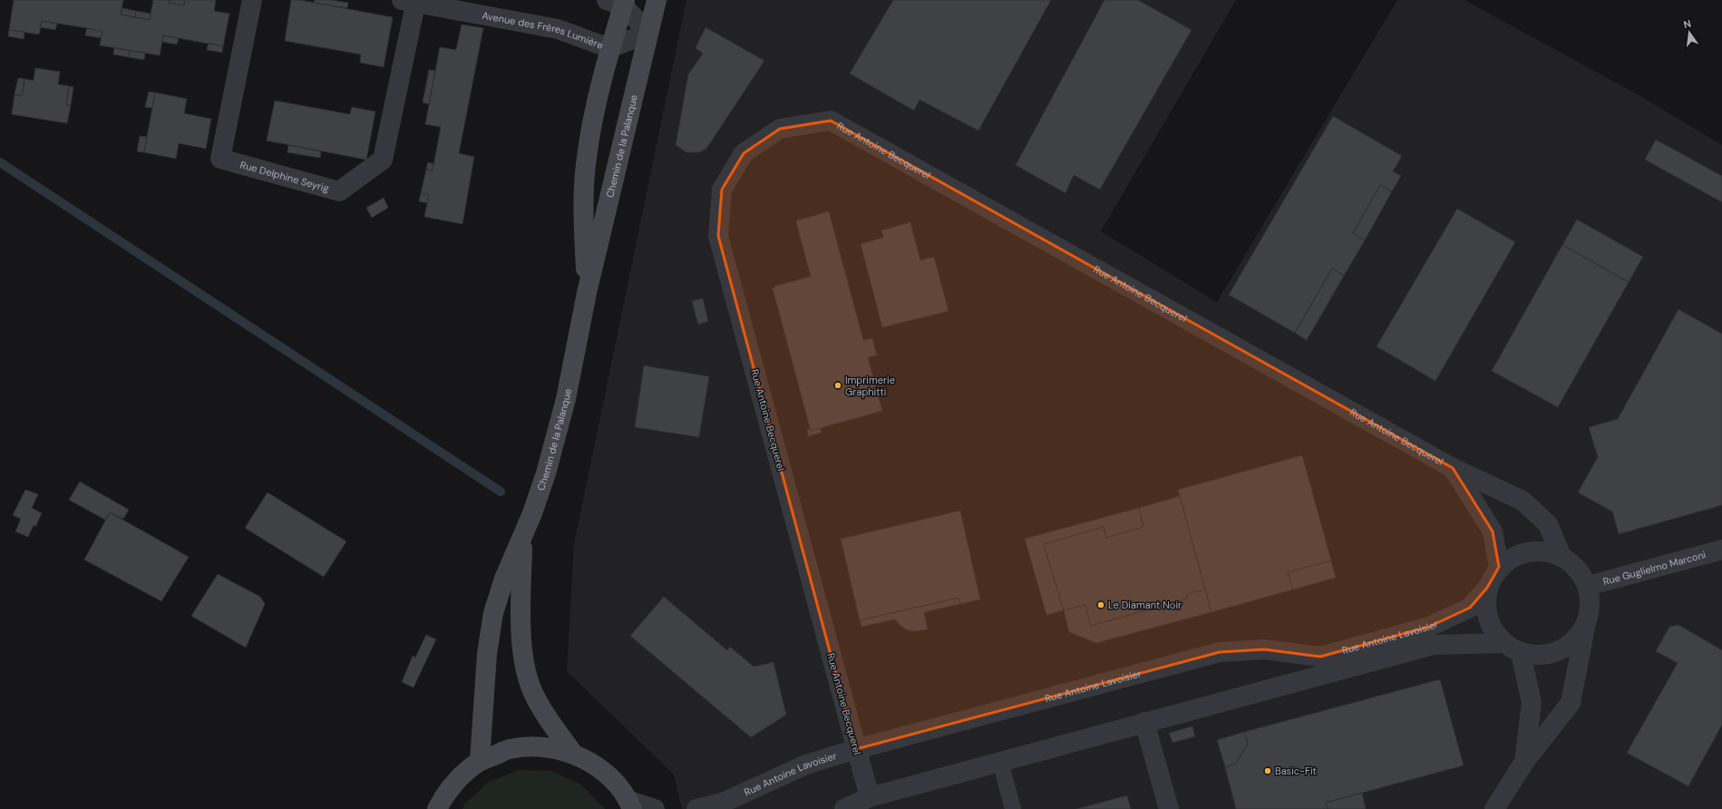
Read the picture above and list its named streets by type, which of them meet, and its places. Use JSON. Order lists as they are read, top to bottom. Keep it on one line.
{"streets":{"street":["Avenue des Frères Lumière","Chemin de la Palanque","Rue Antoine Becquerel","Rue Delphine Seyrig","Rue Guglielmo Marconi","Rue Antoine Lavoisier"]},"crossings":[["Avenue des Frères Lumière","Chemin de la Palanque"],["Avenue des Frères Lumière","Rue Delphine Seyrig"],["Rue Antoine Becquerel","Rue Guglielmo Marconi"],["Rue Antoine Becquerel","Rue Antoine Lavoisier"],["Rue Guglielmo Marconi","Rue Antoine Lavoisier"]],"places":["Imprimerie Graphitti","Le Diamant Noir","Basic-Fit"],"north":"top"}
